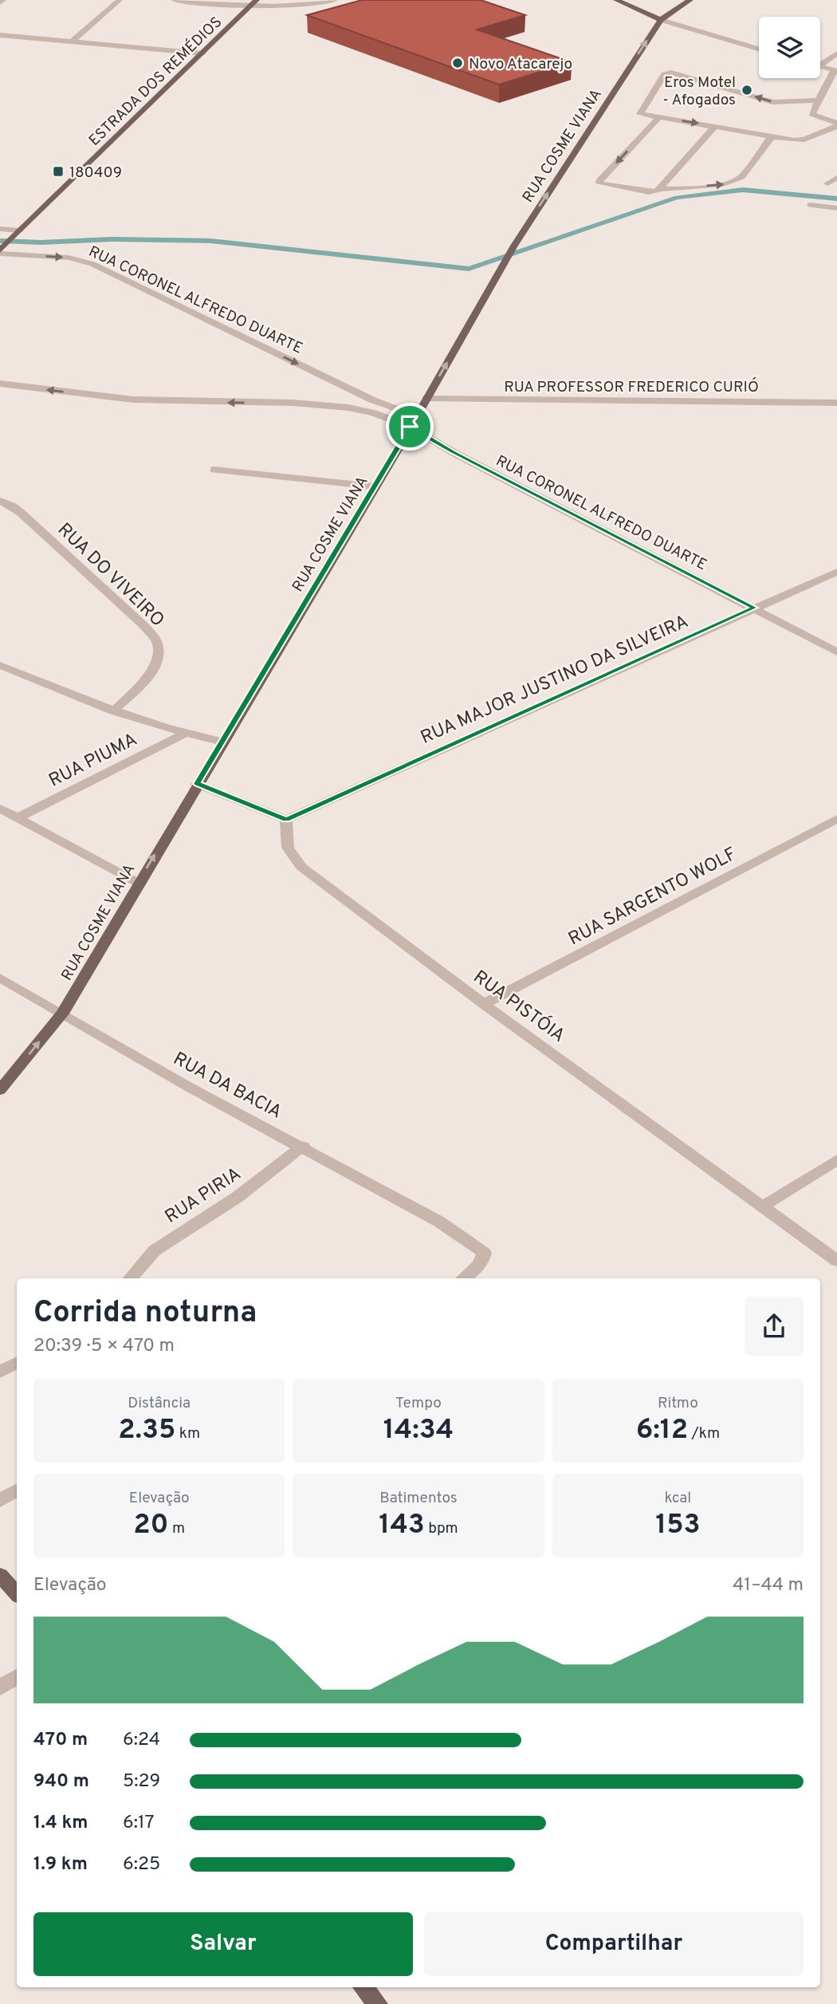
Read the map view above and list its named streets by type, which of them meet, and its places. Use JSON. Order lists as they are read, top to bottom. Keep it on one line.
{"streets":{"main road":["ESTRADA DOS REMÉDIOS","RUA COSME VIANA"],"street":["RUA CORONEL ALFREDO DUARTE","RUA PROFESSOR FREDERICO CURIÓ","RUA DO VIVEIRO","RUA MAJOR JUSTINO DA SILVEIRA","RUA PIUMA","RUA SARGENTO WOLF","RUA PISTÓIA","RUA DA BACIA","RUA PIRIA"]},"crossings":[["ESTRADA DOS REMÉDIOS","RUA CORONEL ALFREDO DUARTE"],["RUA COSME VIANA","RUA CORONEL ALFREDO DUARTE"],["RUA COSME VIANA","RUA PROFESSOR FREDERICO CURIÓ"],["RUA COSME VIANA","RUA DA BACIA"],["RUA CORONEL ALFREDO DUARTE","RUA MAJOR JUSTINO DA SILVEIRA"],["RUA MAJOR JUSTINO DA SILVEIRA","RUA PISTÓIA"],["RUA SARGENTO WOLF","RUA PISTÓIA"],["RUA DA BACIA","RUA PIRIA"]],"one_way":["RUA COSME VIANA"],"places":{"other":["Novo Atacarejo","Eros Motel - Afogados"],"transit":["180409"]},"page":{"heading":["Corrida noturna","20:39 · 5 × 470 m"],"stats":[["Distância","2.35 km"],["Tempo","14:34"],["Ritmo","6:12 /km"],["Elevação","20 m"],["Batimentos","143 bpm"],["kcal","153"]],"chart":["Elevação","41–44 m"],"list":[{"name":"470 m","note":"6:24"},{"name":"940 m","note":"5:29"},{"name":"1.4 km","note":"6:17"},{"name":"1.9 km","note":"6:25"}],"buttons":["Salvar","Compartilhar"]}}
